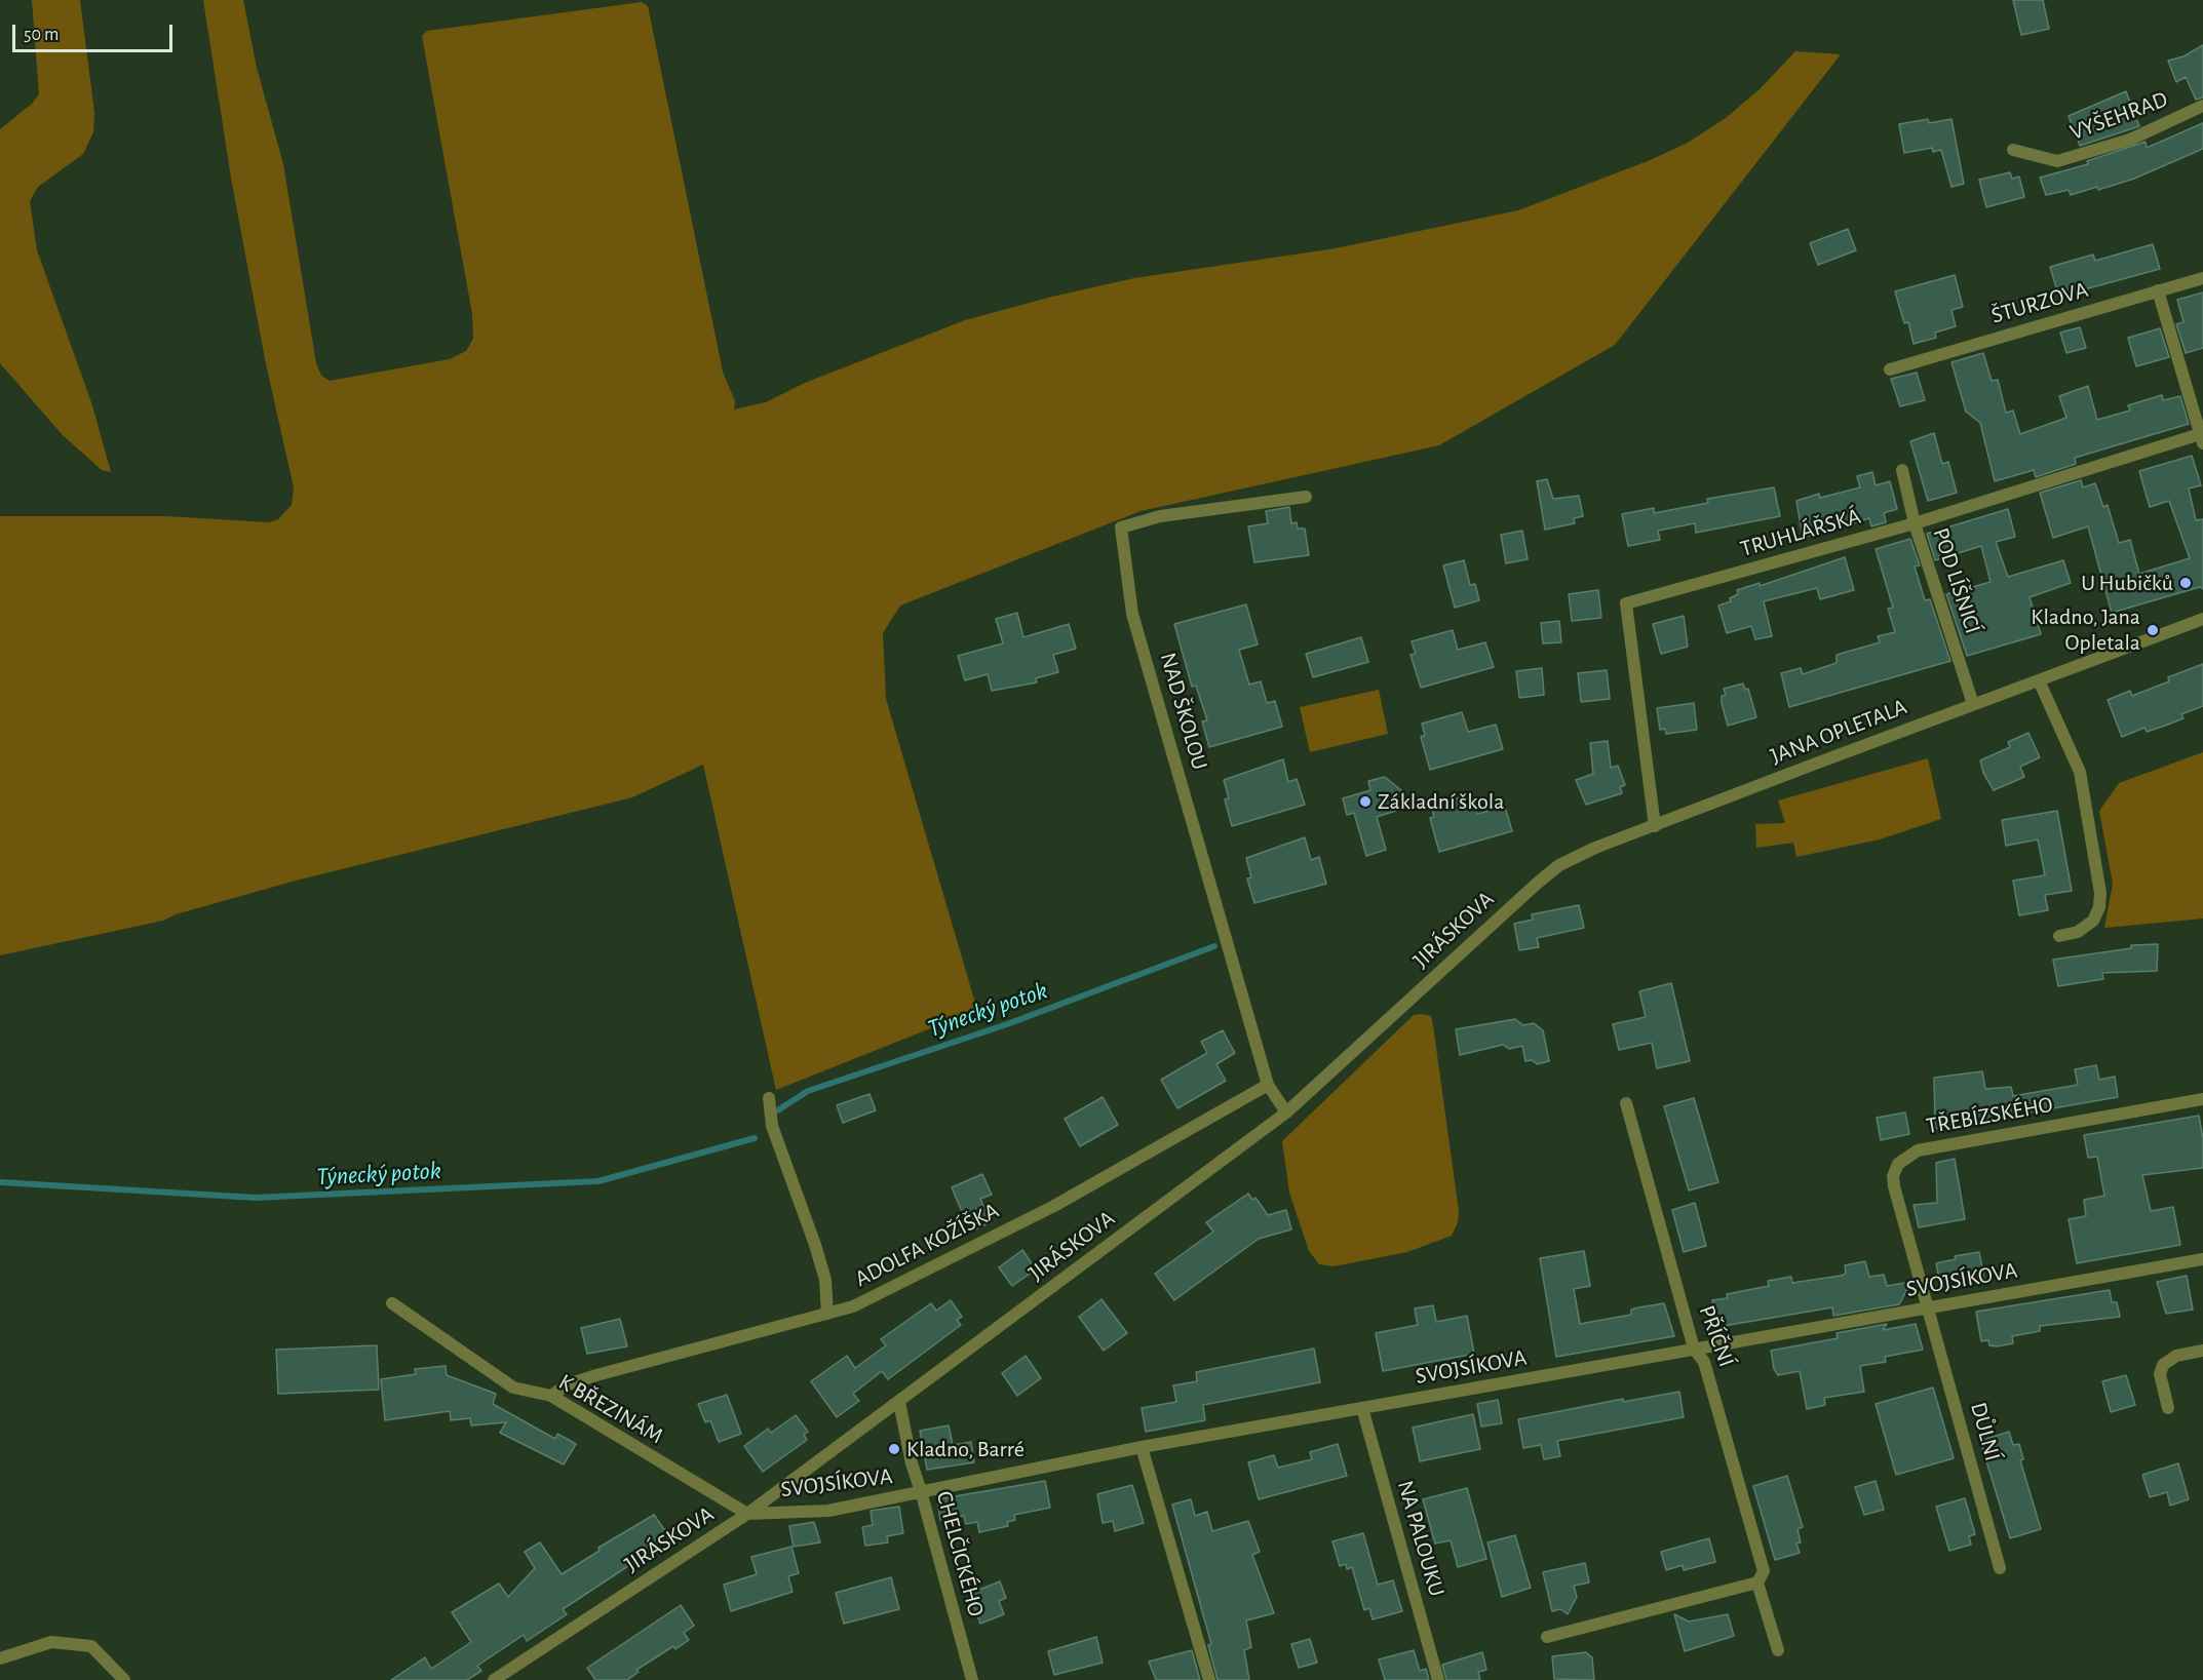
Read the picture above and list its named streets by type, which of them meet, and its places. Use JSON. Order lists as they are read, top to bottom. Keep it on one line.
{"streets":{"street":["VYŠEHRAD","ŠTURZOVA","TRUHLÁŘSKÁ","POD LÍŠNICÍ","NAD ŠKOLOU","JANA OPLETALA","JIRÁSKOVA","TŘEBÍZSKÉHO","ADOLFA KOŽÍŠKA","SVOJSÍKOVA","PŘÍČNÍ","K BŘEZINÁM","DŮLNÍ","NA PALOUKU","CHELČICKÉHO"]},"crossings":[["TRUHLÁŘSKÁ","POD LÍŠNICÍ"],["TRUHLÁŘSKÁ","JANA OPLETALA"],["TRUHLÁŘSKÁ","JIRÁSKOVA"],["POD LÍŠNICÍ","JANA OPLETALA"],["NAD ŠKOLOU","ADOLFA KOŽÍŠKA"],["JANA OPLETALA","JIRÁSKOVA"],["JIRÁSKOVA","SVOJSÍKOVA"],["JIRÁSKOVA","K BŘEZINÁM"],["JIRÁSKOVA","CHELČICKÉHO"],["TŘEBÍZSKÉHO","SVOJSÍKOVA"],["TŘEBÍZSKÉHO","DŮLNÍ"],["ADOLFA KOŽÍŠKA","K BŘEZINÁM"],["SVOJSÍKOVA","PŘÍČNÍ"],["SVOJSÍKOVA","K BŘEZINÁM"],["SVOJSÍKOVA","DŮLNÍ"],["SVOJSÍKOVA","NA PALOUKU"],["SVOJSÍKOVA","CHELČICKÉHO"]],"water":["Týnecký potok"],"places":["U Hubičků","Kladno, Jana Opletala","Základní škola","Kladno, Barré"],"scale_bar":"50 m"}
